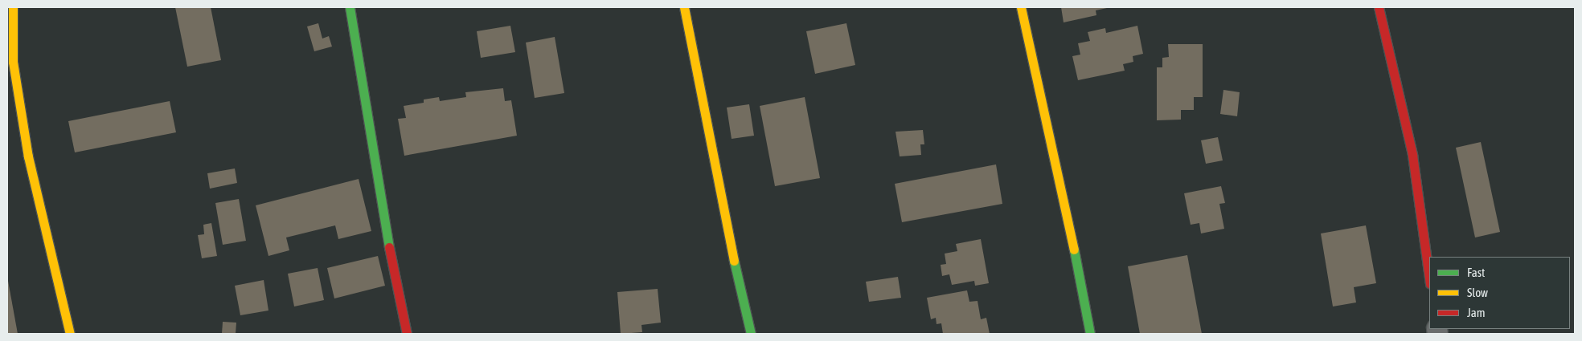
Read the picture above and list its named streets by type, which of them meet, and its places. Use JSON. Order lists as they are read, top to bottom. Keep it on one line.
{"legend":["Fast","Slow","Jam"]}
